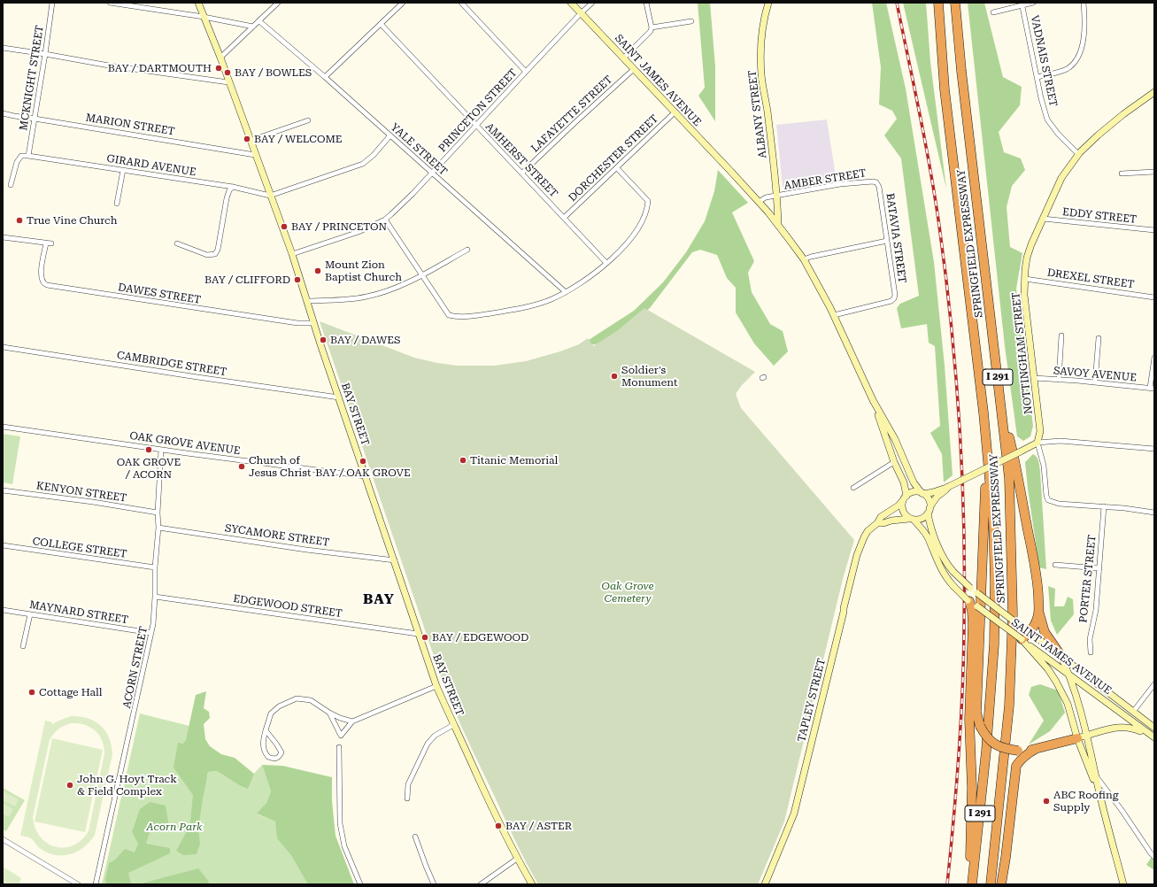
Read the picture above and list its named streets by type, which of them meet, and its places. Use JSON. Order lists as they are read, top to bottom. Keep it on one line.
{"streets":{"highway":["SPRINGFIELD EXPRESSWAY","I 291"],"main road":["SAINT JAMES AVENUE","ALBANY STREET","NOTTINGHAM STREET","BAY STREET","TAPLEY STREET"],"street":["VADNAIS STREET","MCKNIGHT STREET","PRINCETON STREET","LAFAYETTE STREET","MARION STREET","YALE STREET","DORCHESTER STREET","AMHERST STREET","GIRARD AVENUE","AMBER STREET","EDDY STREET","BATAVIA STREET","DREXEL STREET","DAWES STREET","CAMBRIDGE STREET","SAVOY AVENUE","OAK GROVE AVENUE","KENYON STREET","SYCAMORE STREET","COLLEGE STREET","PORTER STREET","EDGEWOOD STREET","MAYNARD STREET","ACORN STREET"]},"crossings":[["VADNAIS STREET","NOTTINGHAM STREET"],["MCKNIGHT STREET","MARION STREET"],["MCKNIGHT STREET","GIRARD AVENUE"],["SAINT JAMES AVENUE","PRINCETON STREET"],["SAINT JAMES AVENUE","LAFAYETTE STREET"],["SAINT JAMES AVENUE","ALBANY STREET"],["SAINT JAMES AVENUE","DORCHESTER STREET"],["SAINT JAMES AVENUE","AMBER STREET"],["SAINT JAMES AVENUE","BATAVIA STREET"],["SAINT JAMES AVENUE","TAPLEY STREET"],["PRINCETON STREET","YALE STREET"],["PRINCETON STREET","AMHERST STREET"],["PRINCETON STREET","BAY STREET"],["LAFAYETTE STREET","AMHERST STREET"],["ALBANY STREET","AMBER STREET"],["MARION STREET","BAY STREET"],["DORCHESTER STREET","AMHERST STREET"],["GIRARD AVENUE","BAY STREET"],["AMBER STREET","BATAVIA STREET"],["EDDY STREET","NOTTINGHAM STREET"],["DREXEL STREET","NOTTINGHAM STREET"],["DAWES STREET","BAY STREET"],["NOTTINGHAM STREET","SAVOY AVENUE"],["NOTTINGHAM STREET","PORTER STREET"],["CAMBRIDGE STREET","BAY STREET"],["BAY STREET","OAK GROVE AVENUE"],["BAY STREET","SYCAMORE STREET"],["BAY STREET","EDGEWOOD STREET"],["OAK GROVE AVENUE","ACORN STREET"],["KENYON STREET","ACORN STREET"],["SYCAMORE STREET","ACORN STREET"],["COLLEGE STREET","ACORN STREET"],["EDGEWOOD STREET","ACORN STREET"],["MAYNARD STREET","ACORN STREET"]],"districts":["BAY"],"parks":["Oak Grove Cemetery","Acorn Park"],"places":["BAY / DARTMOUTH","BAY / BOWLES","BAY / WELCOME","True Vine Church","BAY / PRINCETON","Mount Zion Baptist Church","BAY / CLIFFORD","BAY / DAWES","Soldier's Monument","OAK GROVE / ACORN","Titanic Memorial","BAY / OAK GROVE","Church of Jesus Christ","BAY / EDGEWOOD","Cottage Hall","John G. Hoyt Track & Field Complex","ABC Roofing Supply","BAY / ASTER"]}
